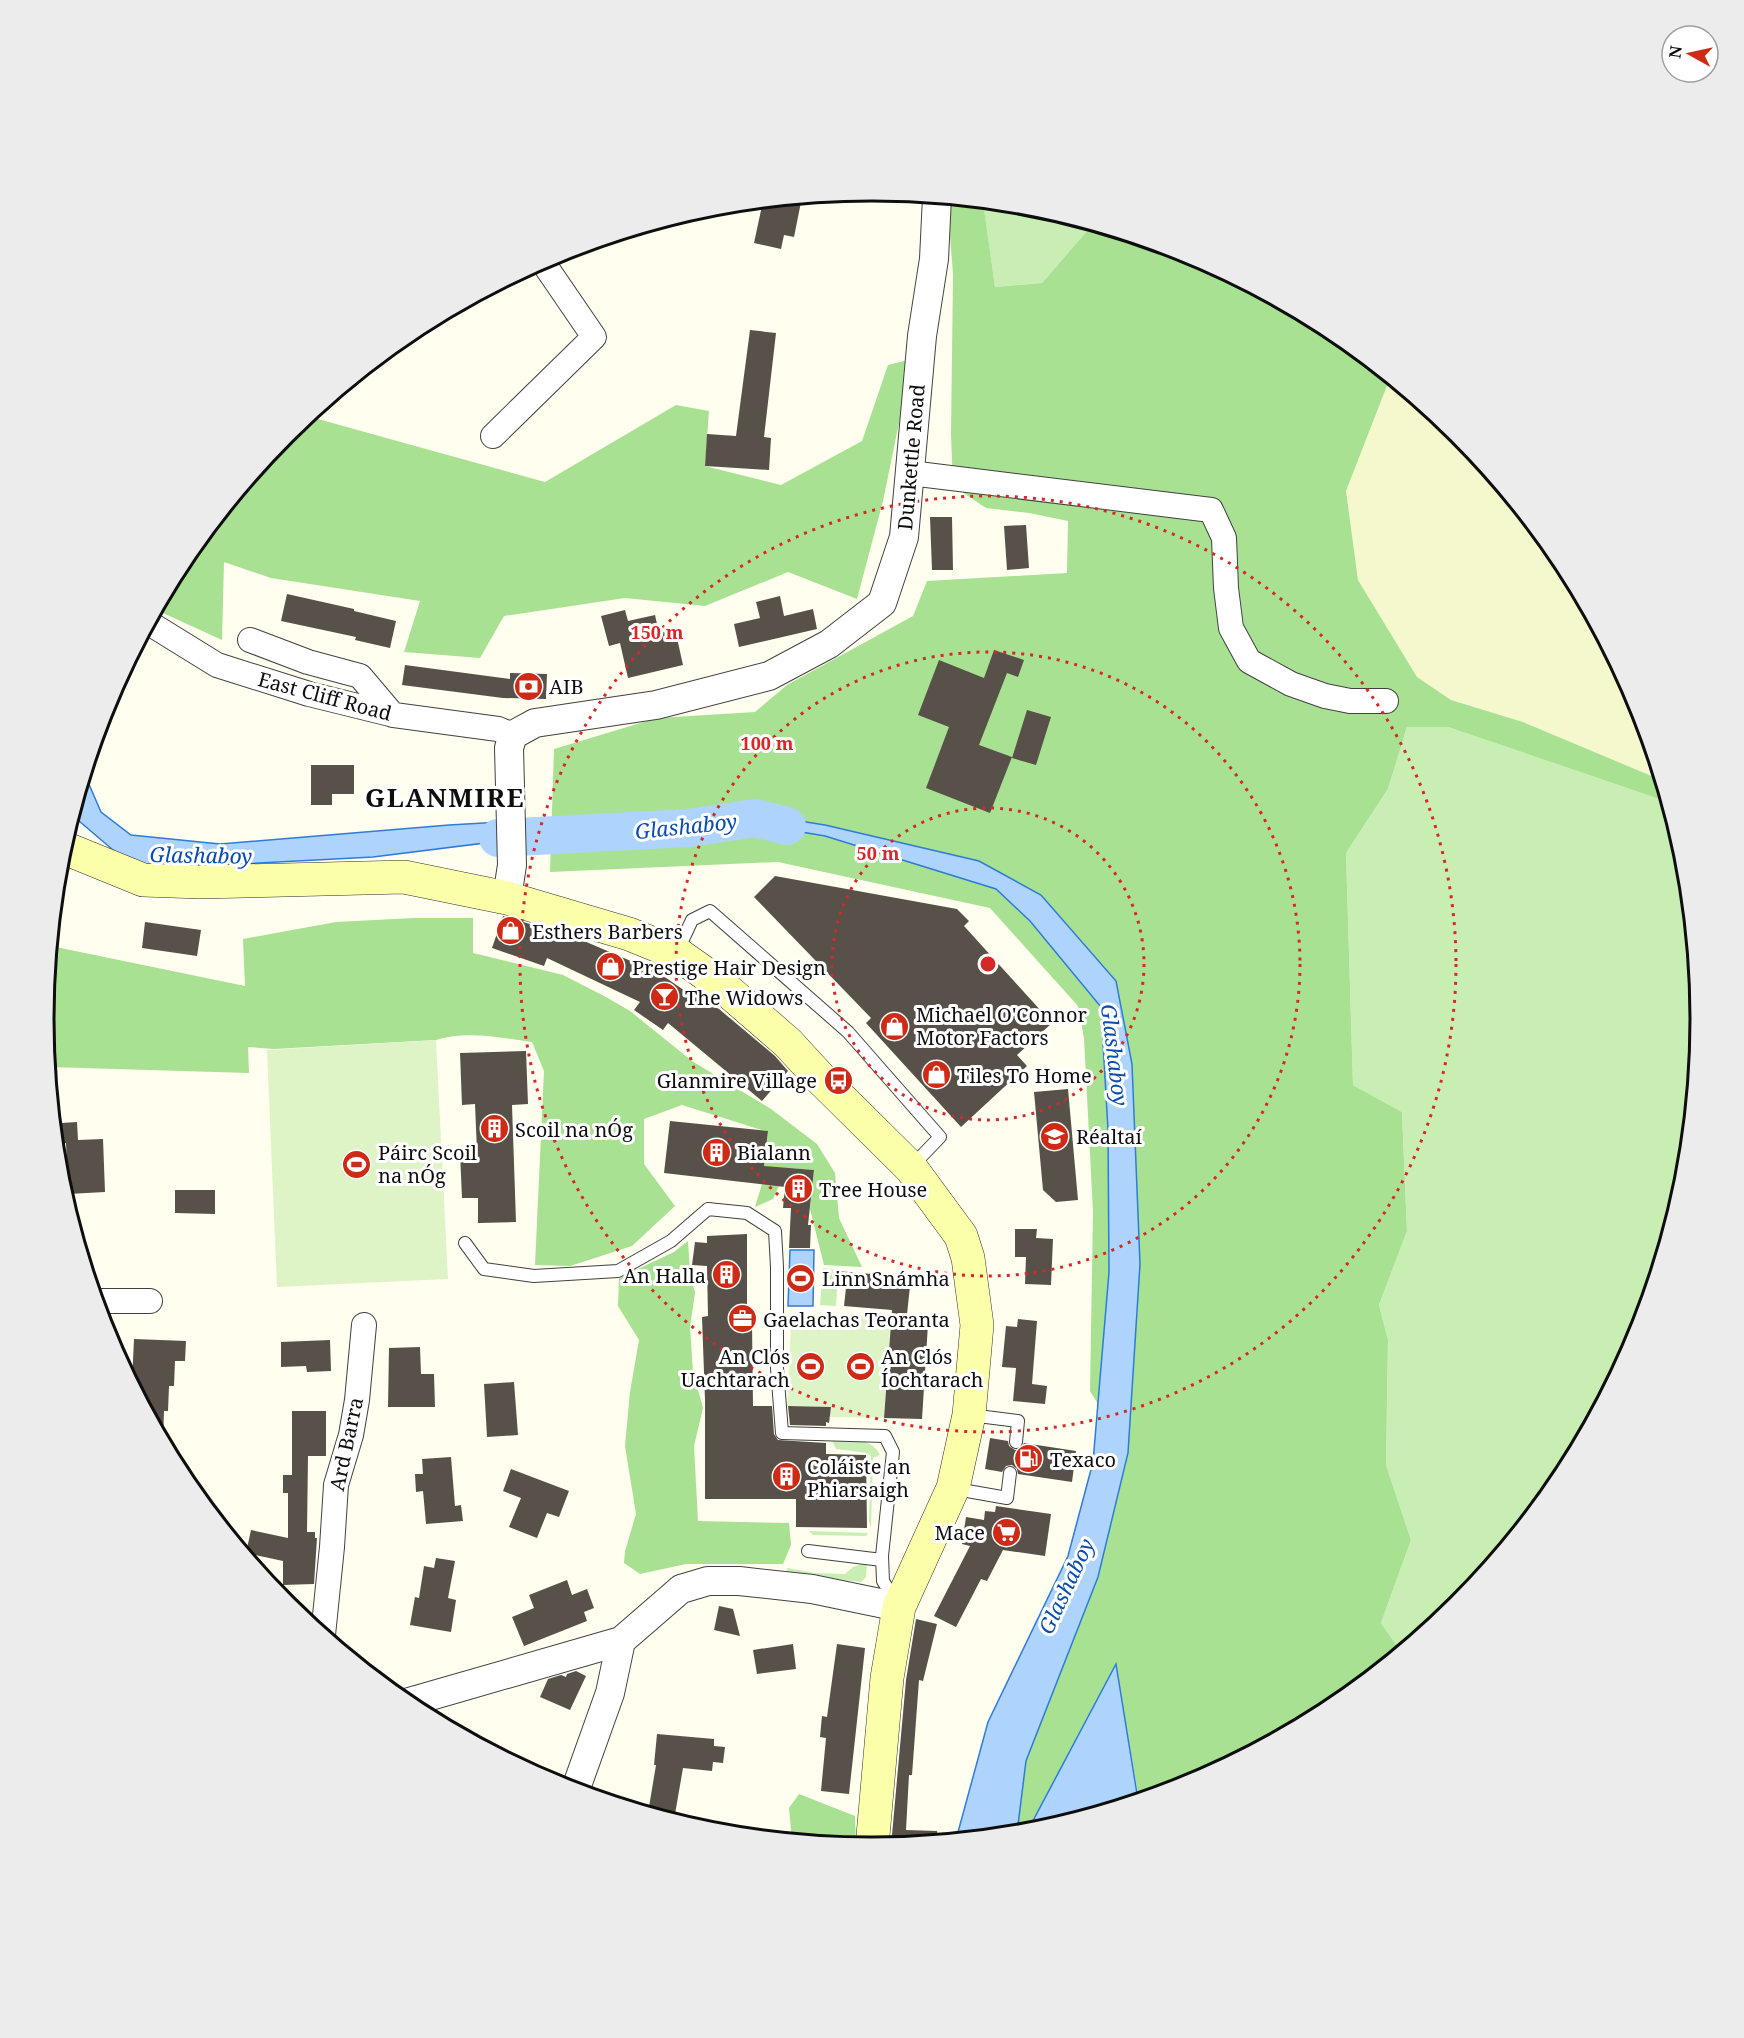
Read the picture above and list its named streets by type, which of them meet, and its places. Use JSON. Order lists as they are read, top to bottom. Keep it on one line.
{"streets":{"street":["Dunkettle Road","East Cliff Road","Ard Barra"]},"crossings":[["Dunkettle Road","East Cliff Road"]],"districts":["GLANMIRE"],"water":["Glashaboy"],"places":{"bank":["AIB"],"shop":["Esthers Barbers","Prestige Hair Design","Michael O'Connor Motor Factors","Tiles To Home"],"bar":["The Widows"],"bus stop":["Glanmire Village"],"building":["Scoil na nÓg","Bialann","Tree House","An Halla","Coláiste an Phiarsaigh"],"school or university":["Réaltaí"],"sports":["Páirc Scoil na nÓg","Linn Snámha","An Clós Uachtarach","An Clós Íochtarach"],"office":["Gaelachas Teoranta"],"fuel station":["Texaco"],"supermarket":["Mace"]},"north":"left","rings":["150 m","100 m","50 m"]}
